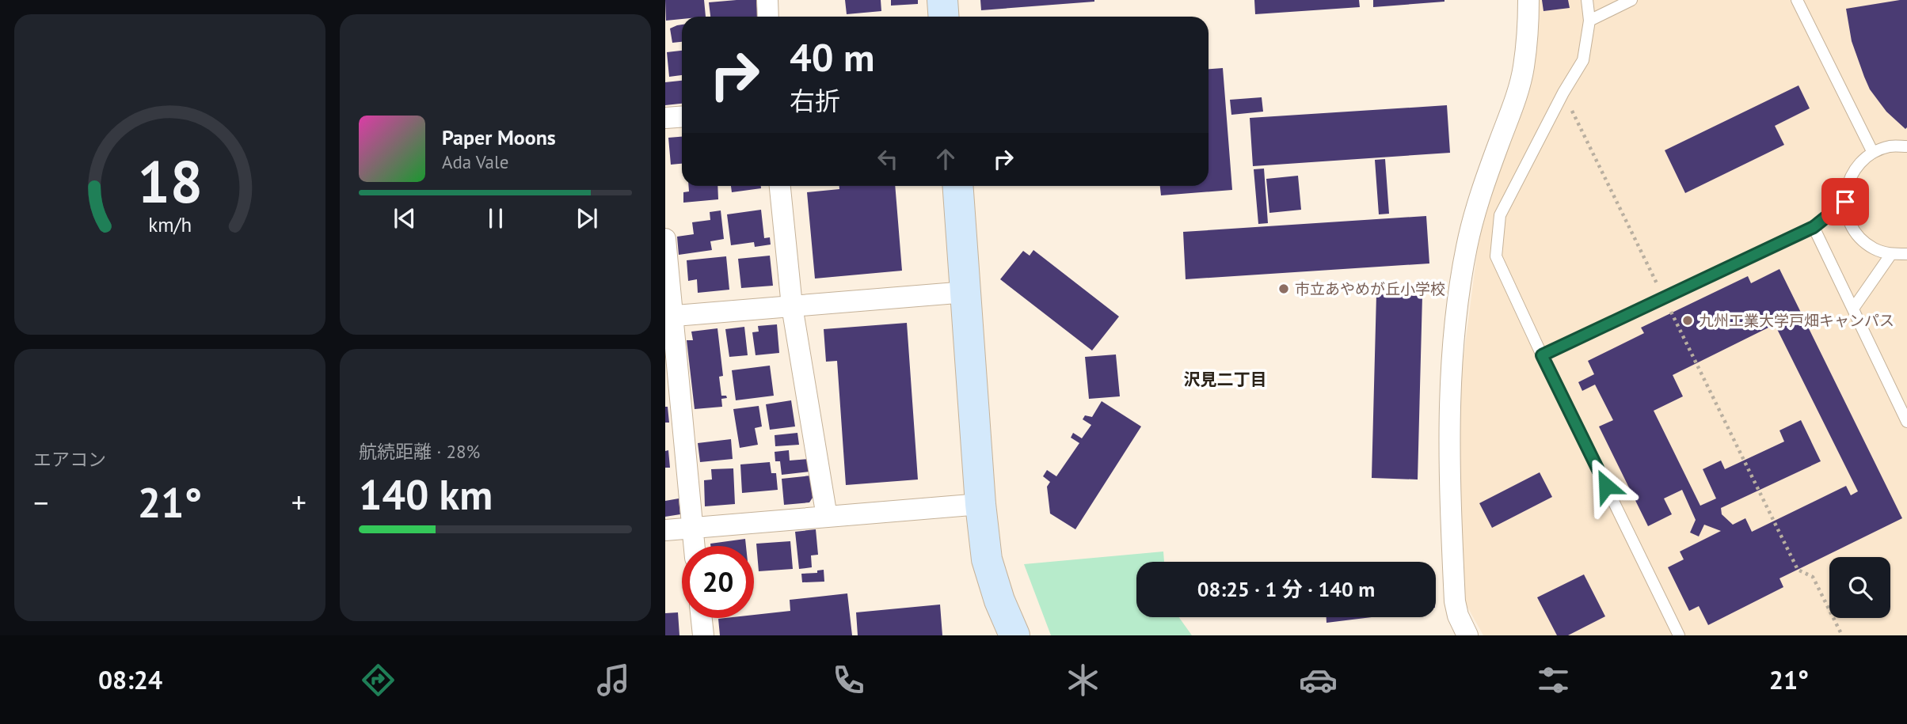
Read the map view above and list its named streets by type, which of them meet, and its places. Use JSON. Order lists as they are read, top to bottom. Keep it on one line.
{"districts":["沢見二丁目"],"places":["市立あやめが丘小学校","九州工業大学戸畑キャンパス"],"page":{"turn":["40 m","右折"],"song":["Paper Moons","Ada Vale"],"tile":["エアコン",["航続距離 · 28%","140 km"]],"heat":["−","21°","+"],"limit":"20","trip":"08:25 · 1 分 · 140 m","tabs":["08:24","21°"],"gauge":["18","km/h"]}}
